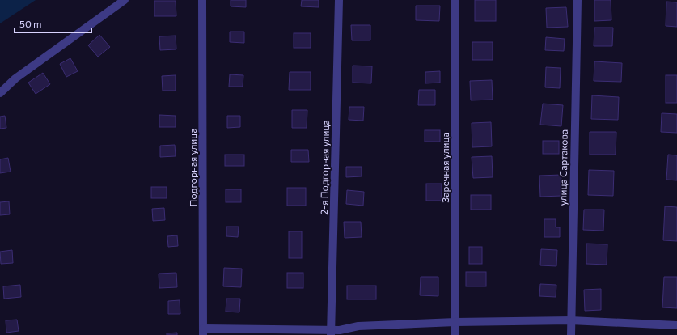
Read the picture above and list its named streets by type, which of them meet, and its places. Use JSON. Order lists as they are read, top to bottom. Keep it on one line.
{"streets":{"street":["Подгорная улица","2-я Подгорная улица","Заречная улица","улица Сартакова"]},"scale_bar":"50 m"}
